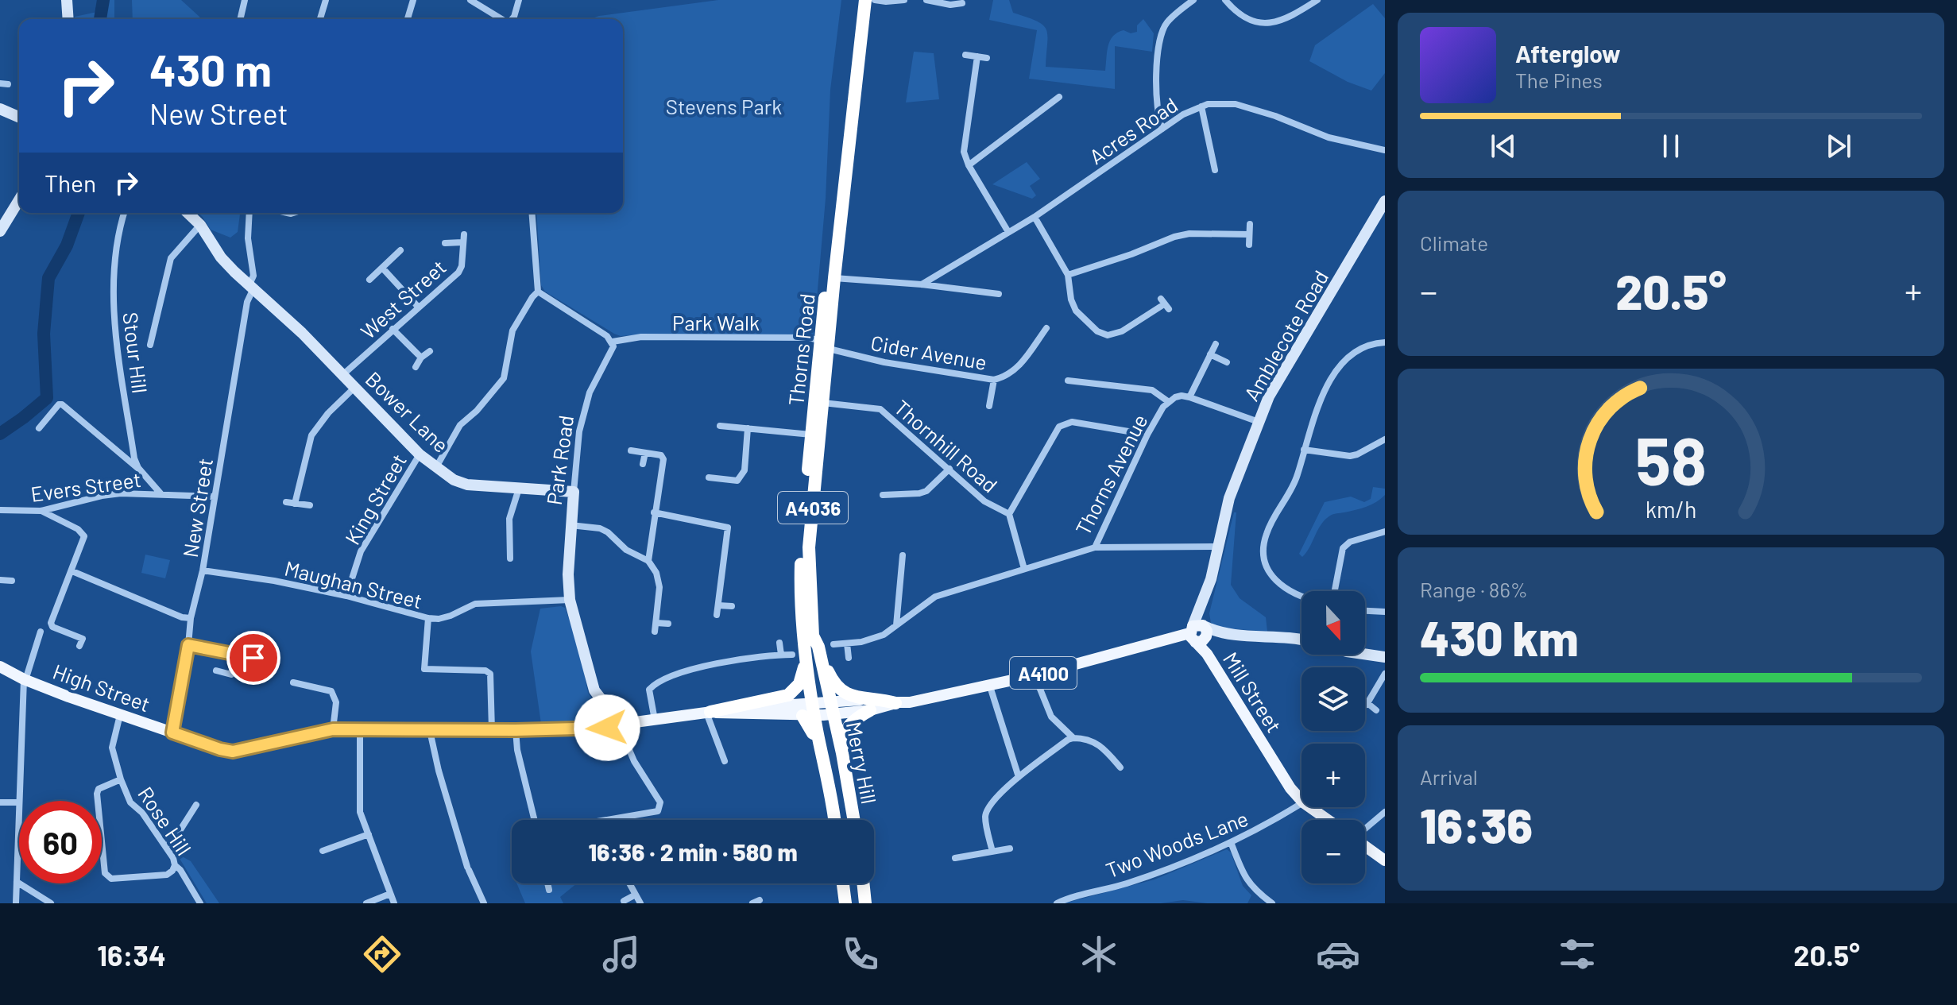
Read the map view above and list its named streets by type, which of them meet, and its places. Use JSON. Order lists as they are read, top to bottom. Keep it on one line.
{"streets":{"highway":["Thorns Road","A4036","Merry Hill"],"main road":["A4100","High Street","Mill Street"],"street":["Acres Road","West Street","Park Walk","Amblecote Road","Cider Avenue","Stour Hill","Bower Lane","Thornhill Road","Park Road","Thorns Avenue","Evers Street","King Street","New Street","Maughan Street","Rose Hill","Two Woods Lane"]},"crossings":[["West Street","Bower Lane"],["Park Walk","Thorns Road"],["Park Walk","Cider Avenue"],["Park Walk","Park Road"],["Amblecote Road","A4100"],["Amblecote Road","Mill Street"],["Thorns Road","Cider Avenue"],["Thorns Road","Thornhill Road"],["Thorns Road","A4100"],["Thorns Road","Merry Hill"],["Stour Hill","Evers Street"],["Bower Lane","Park Road"],["Bower Lane","King Street"],["Bower Lane","New Street"],["Park Road","Maughan Street"],["Park Road","A4100"],["Park Road","High Street"],["Evers Street","New Street"],["King Street","Maughan Street"],["New Street","Maughan Street"],["New Street","High Street"],["A4100","High Street"],["A4100","Mill Street"],["A4100","Merry Hill"],["High Street","Rose Hill"]],"parks":["Stevens Park"],"north":"bottom","page":{"turn":["430 m","New Street"],"song":["Afterglow","The Pines"],"then":"Then","tile":["Climate",["Range · 86%","430 km"],["Arrival","16:36"]],"heat":["−","20.5°","+"],"map_buttons":["+","−"],"limit":"60","trip":"16:36 · 2 min · 580 m","tabs":["16:34","20.5°"],"gauge":["58","km/h"]}}
